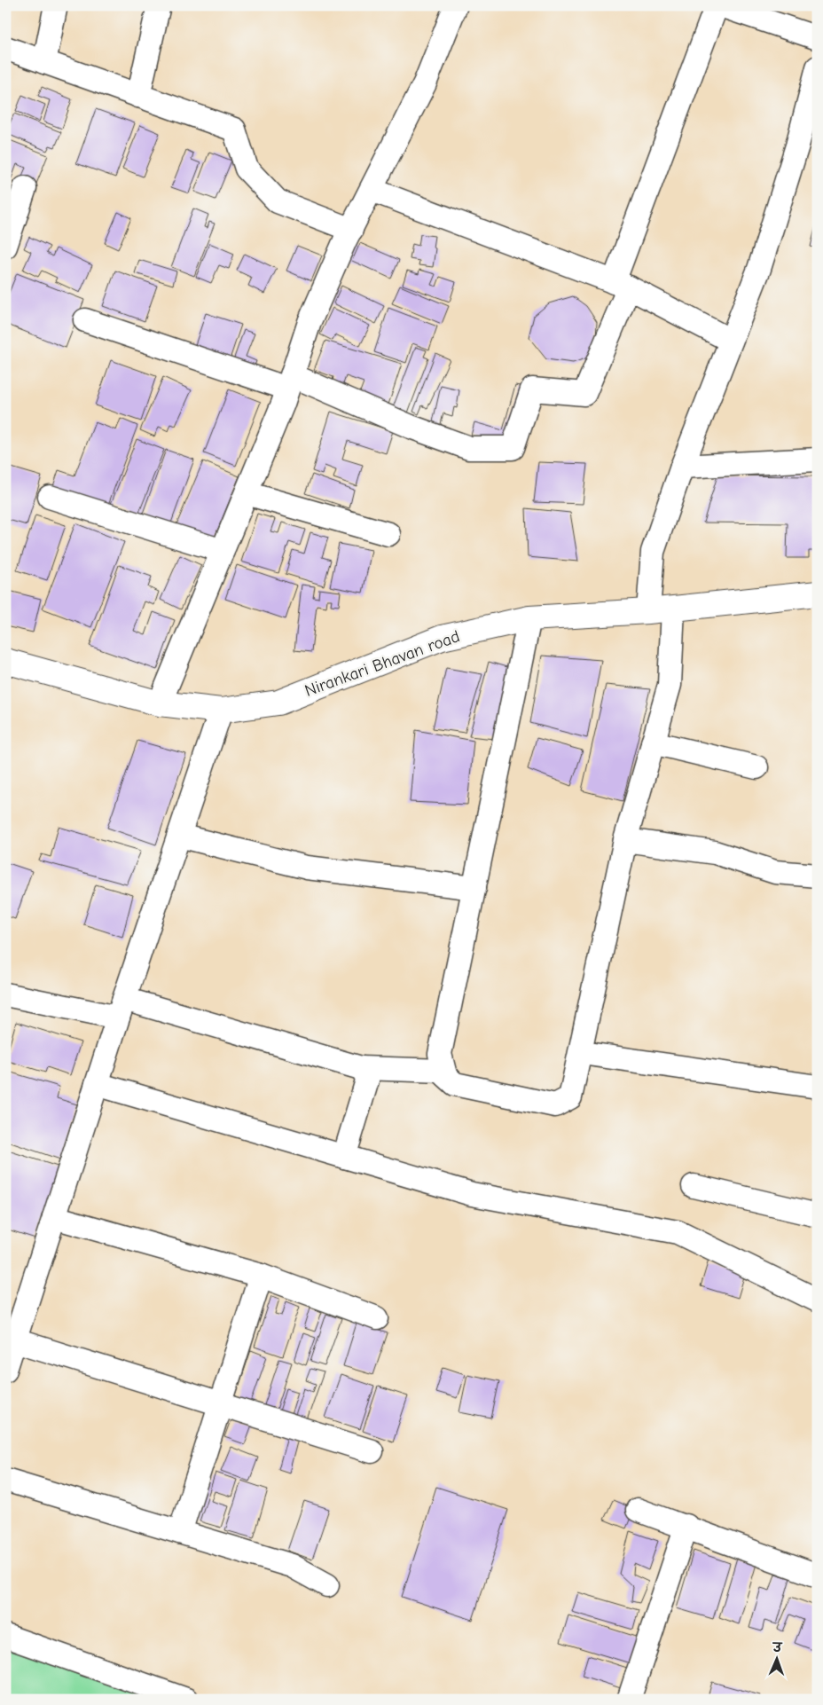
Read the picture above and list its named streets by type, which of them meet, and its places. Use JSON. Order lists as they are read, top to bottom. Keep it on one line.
{"streets":{"street":["Nirankari Bhavan road"]},"north":"top"}
